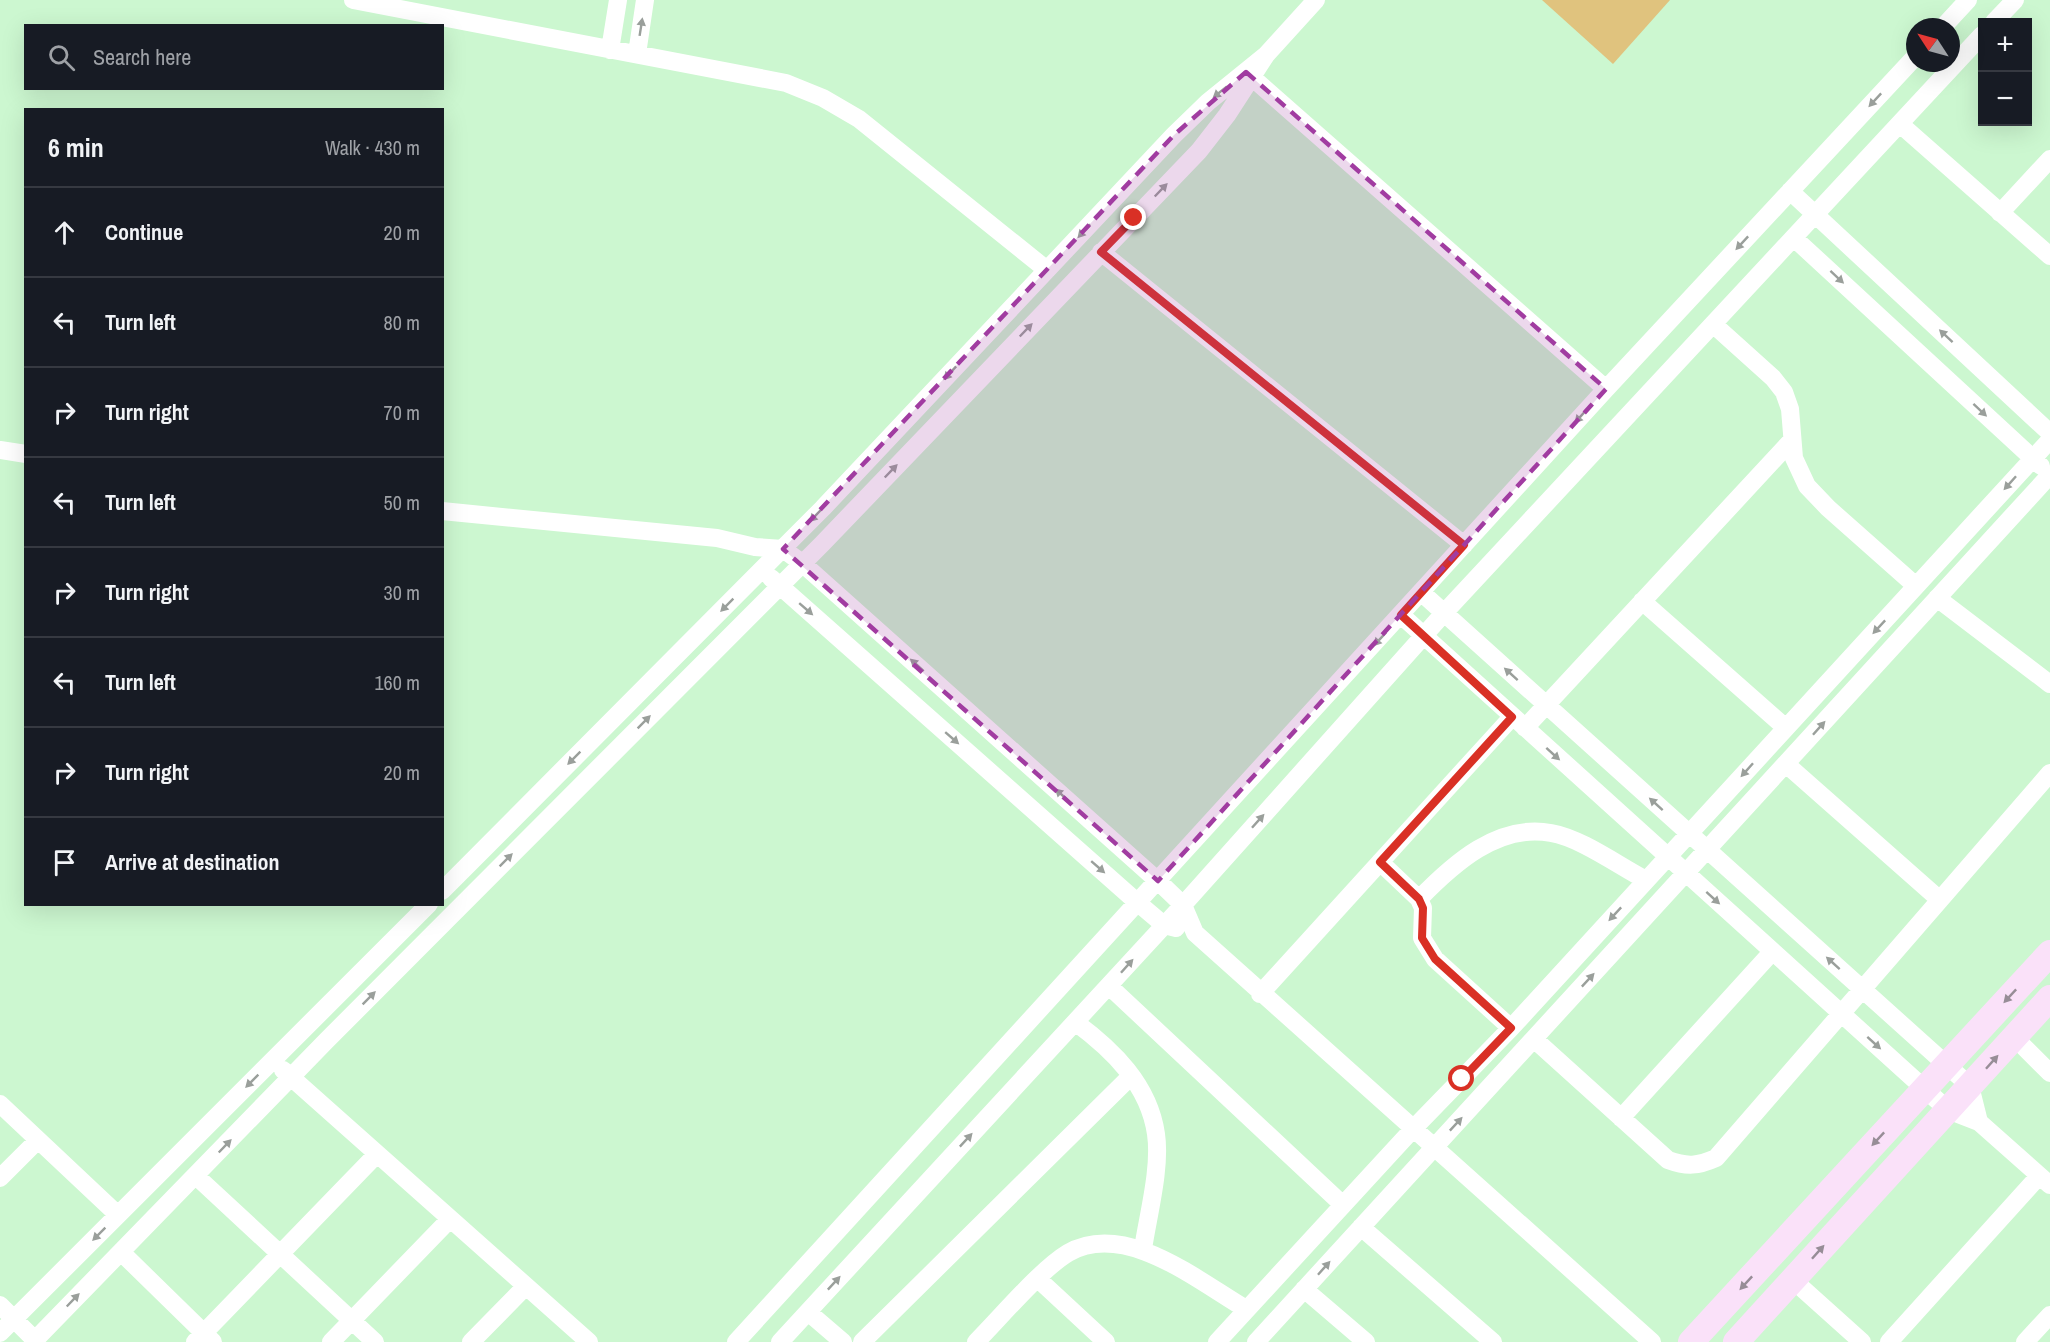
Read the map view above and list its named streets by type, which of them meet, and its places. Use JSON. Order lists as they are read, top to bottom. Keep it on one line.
{"north":"top left","page":{"map_buttons":["+","−"],"search":"Search here","heading":["6 min","Walk · 430 m"],"list":[["Continue","20 m"],["Turn left","80 m"],["Turn right","70 m"],["Turn left","50 m"],["Turn right","30 m"],["Turn left","160 m"],["Turn right","20 m"],"Arrive at destination"]}}
